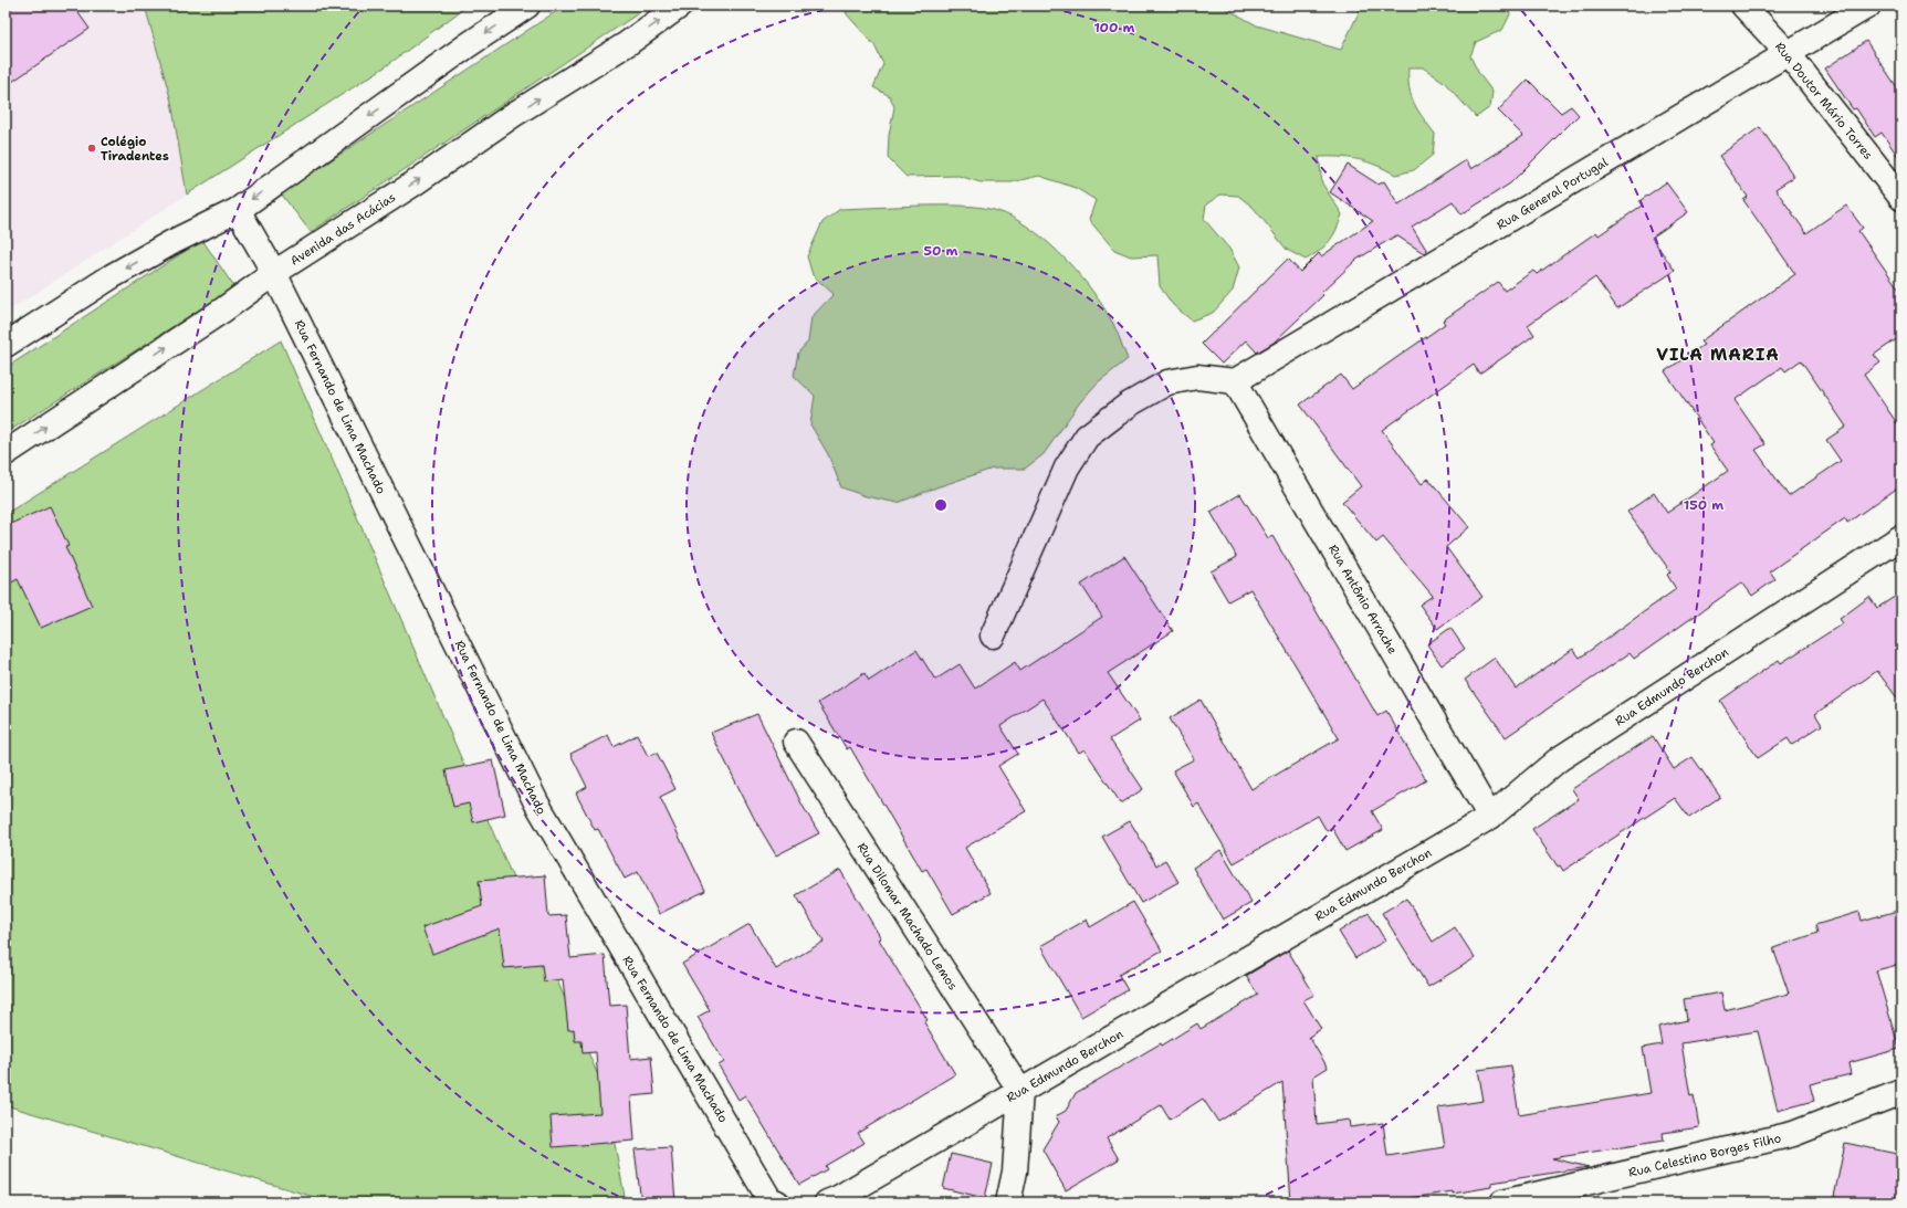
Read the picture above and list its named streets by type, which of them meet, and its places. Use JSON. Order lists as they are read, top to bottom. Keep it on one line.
{"streets":{"street":["Rua Doutor Mário Torres","Rua General Portugal","Avenida das Acácias","Rua Fernando de Lima Machado","Rua Antônio Arrache","Rua Edmundo Berchon","Rua Dilomar Machado Lemos","Rua Celestino Borges Filho"]},"crossings":[["Rua Doutor Mário Torres","Rua General Portugal"],["Rua General Portugal","Rua Antônio Arrache"],["Avenida das Acácias","Rua Fernando de Lima Machado"],["Rua Antônio Arrache","Rua Edmundo Berchon"],["Rua Edmundo Berchon","Rua Dilomar Machado Lemos"]],"districts":["VILA MARIA"],"places":["Colégio Tiradentes"],"rings":["100 m","50 m","150 m"]}
